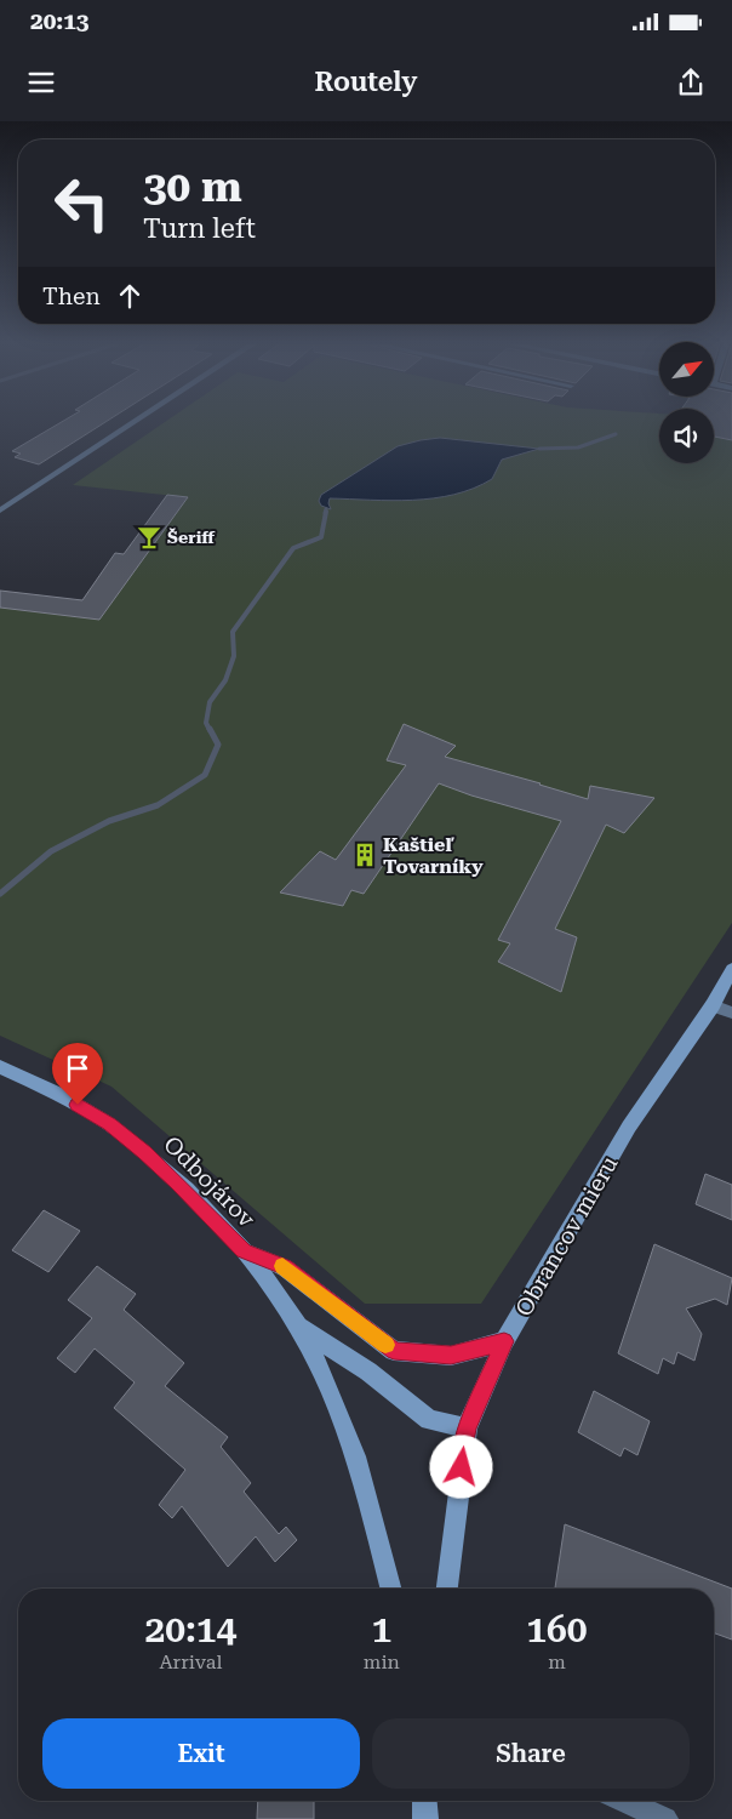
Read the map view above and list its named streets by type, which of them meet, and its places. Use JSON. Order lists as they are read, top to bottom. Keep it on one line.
{"streets":{"street":["Odbojárov","Obrancov mieru"]},"places":{"bar":["Šeriff"],"building":["Kaštieľ Tovarníky"]},"north":"top right","page":{"status":"20:13","header":"Routely","turn":["30 m","Turn left"],"then":"Then","eta":["20:14","Arrival","1","min","160","m"],"buttons":["Exit","Share"]}}
